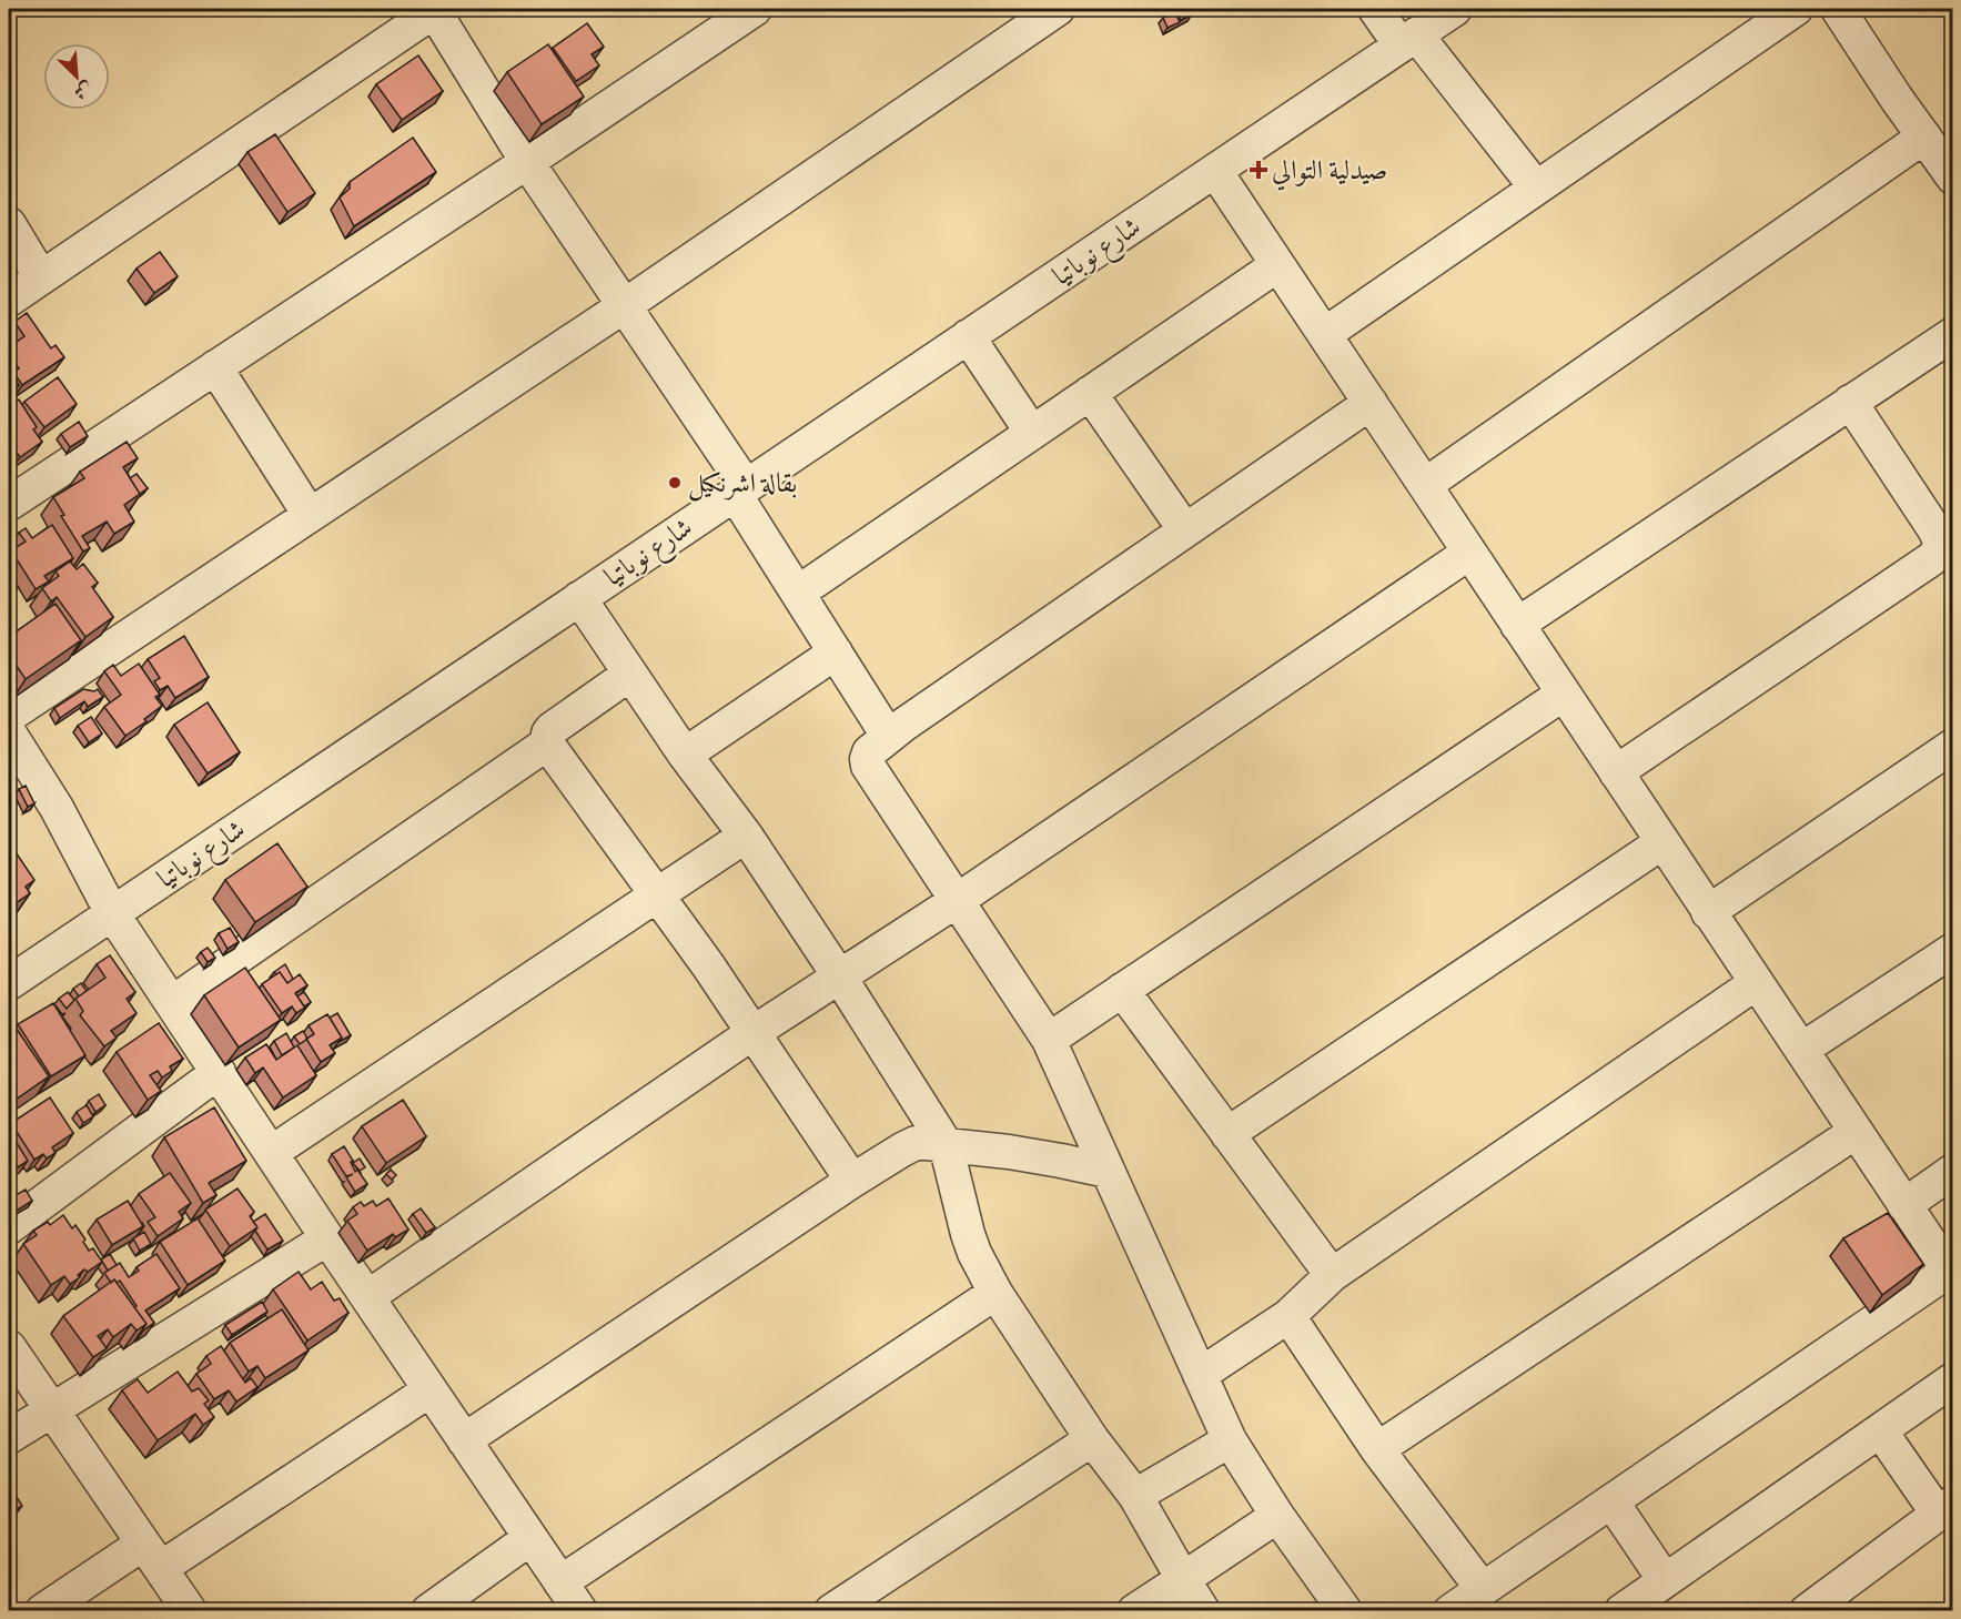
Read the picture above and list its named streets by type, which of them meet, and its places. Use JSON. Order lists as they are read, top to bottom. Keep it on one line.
{"streets":{"street":["شارع نوباتيا"]},"places":{"health":["صيدلية التوالي"],"other":["بقالة اشرنكيل"]},"north":"bottom right"}
